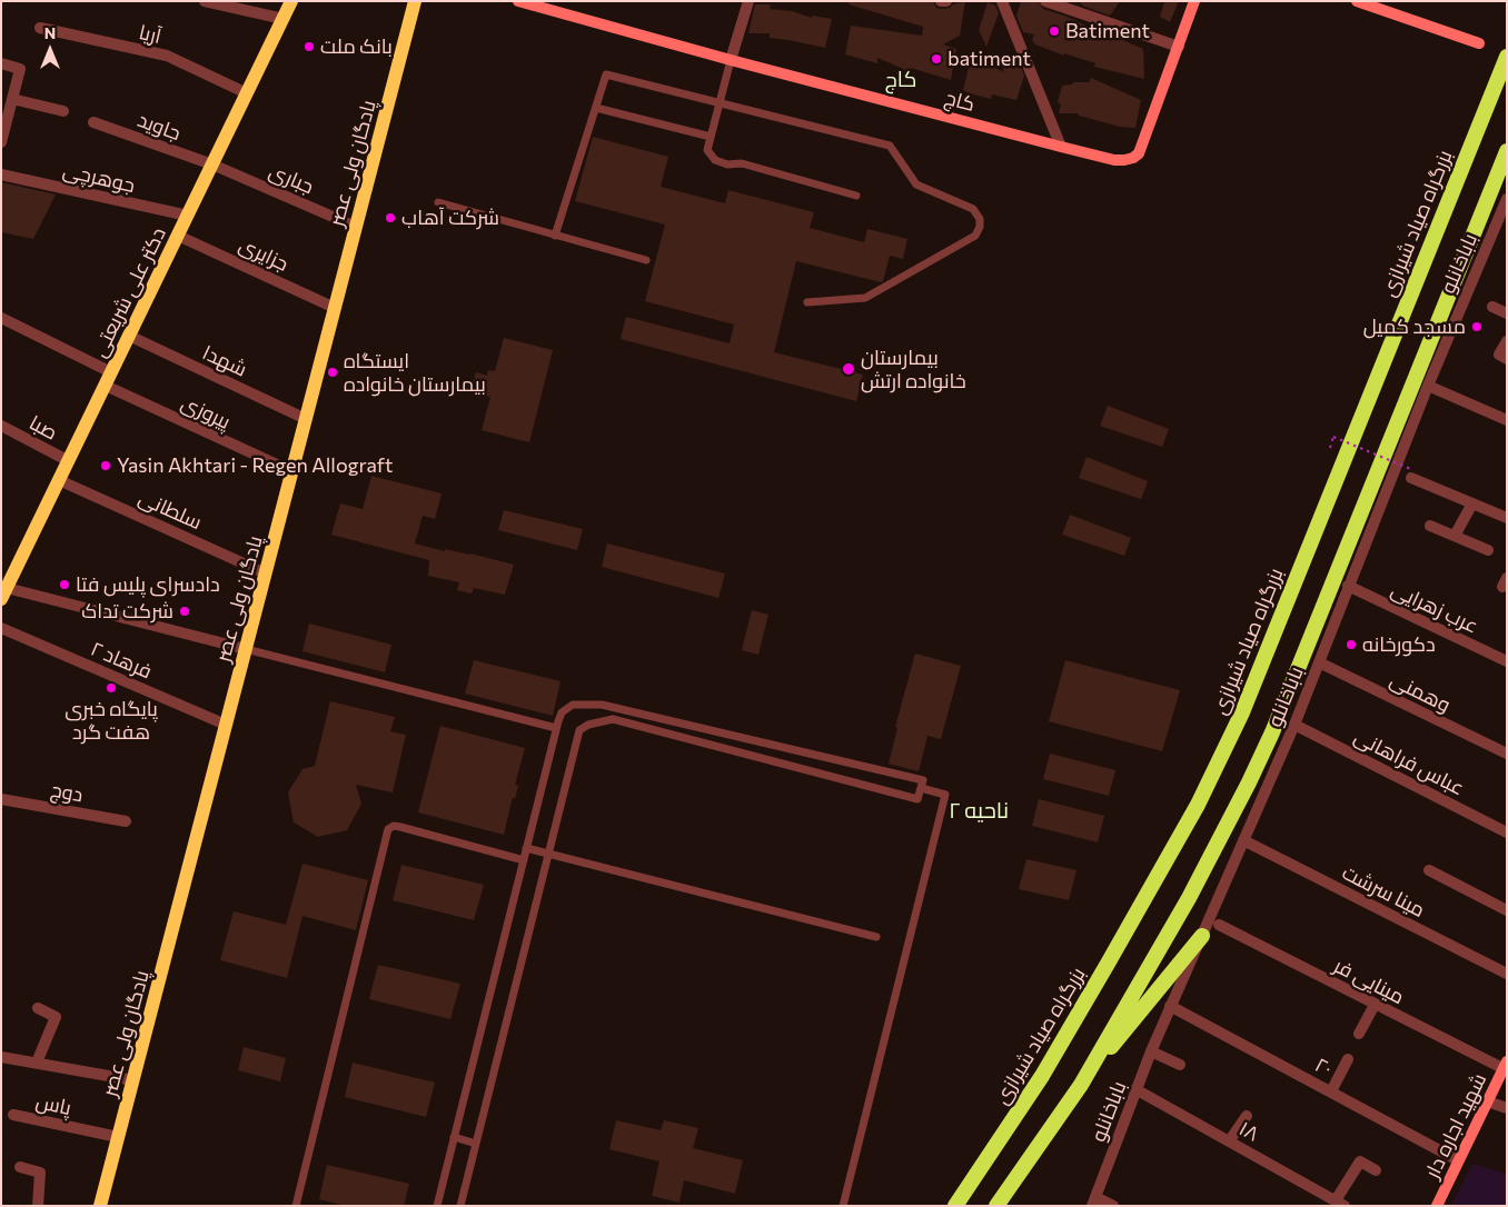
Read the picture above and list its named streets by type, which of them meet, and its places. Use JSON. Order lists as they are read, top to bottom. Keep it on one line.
{"streets":{"highway":["بزرگراه صیاد شیرازی"],"main road":["کاج","پادگان ولی عصر","دکتر علی شریعتی","شهید اجاره دار"],"street":["آریا","جاوید","جوهرچی","جباری","جزایری","باباخانلو","شهدا","پیروزی","صبا","سلطانی","عرب زهرایی","فرهاد ۲","وهمنی","عباس فراهانی","دوج","مینا سرشت","مینایی فر","۲۰","پاس","۱۸"]},"crossings":[["آریا","دکتر علی شریعتی"],["جاوید","جباری"],["جاوید","دکتر علی شریعتی"],["پادگان ولی عصر","جباری"],["پادگان ولی عصر","جزایری"],["پادگان ولی عصر","شهدا"],["پادگان ولی عصر","پیروزی"],["پادگان ولی عصر","سلطانی"],["پادگان ولی عصر","فرهاد ۲"],["پادگان ولی عصر","پاس"],["جوهرچی","دکتر علی شریعتی"],["جباری","دکتر علی شریعتی"],["جزایری","دکتر علی شریعتی"],["باباخانلو","عرب زهرایی"],["باباخانلو","وهمنی"],["باباخانلو","عباس فراهانی"],["باباخانلو","مینا سرشت"],["باباخانلو","۲۰"],["باباخانلو","۱۸"],["دکتر علی شریعتی","شهدا"],["دکتر علی شریعتی","پیروزی"],["دکتر علی شریعتی","صبا"],["دکتر علی شریعتی","سلطانی"],["مینایی فر","شهید اجاره دار"],["۲۰","شهید اجاره دار"]],"districts":["کاج","ناحیه ۲"],"places":["Batiment","بانک ملت","batiment","شرکت آهاب","مسجد کمیل","بیمارستان خانواده ارتش","ایستگاه بیمارستان خانواده","Yasin Akhtari - Regen Allograft","دادسرای پلیس فتا","شرکت تداک","دکورخانه","پایگاه خبری هفت گرد"],"north":"top"}
